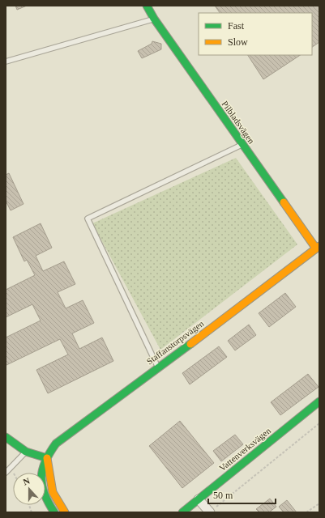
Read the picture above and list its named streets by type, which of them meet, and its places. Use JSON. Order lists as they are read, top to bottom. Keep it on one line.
{"streets":{"street":["Pilbladsvägen","Staffanstorpsvägen","Vattenverksvägen"]},"crossings":[["Pilbladsvägen","Staffanstorpsvägen"]],"legend":["Fast","Slow"],"scale_bar":"50 m","north":"top"}
